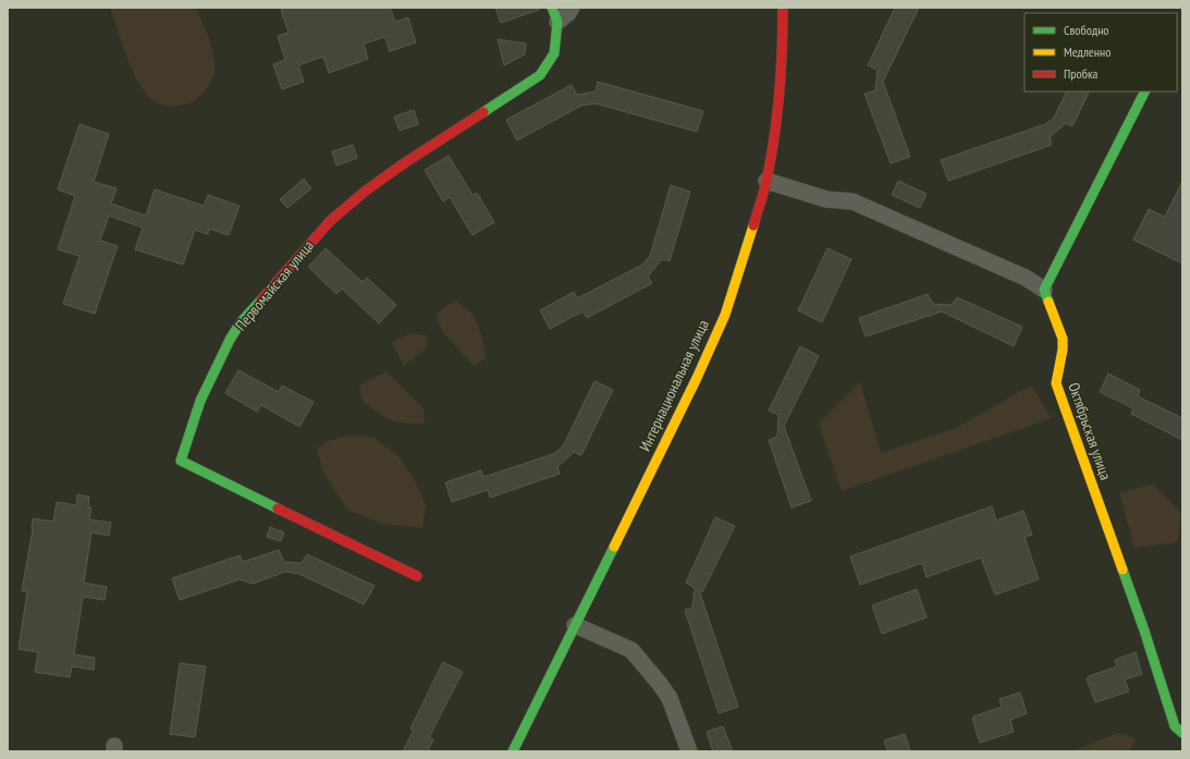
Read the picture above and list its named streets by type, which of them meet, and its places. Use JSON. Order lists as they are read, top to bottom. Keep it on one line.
{"streets":{"street":["Первомайская улица","Интернациональная улица","Октябрьская улица"]},"legend":["Свободно","Медленно","Пробка"]}
